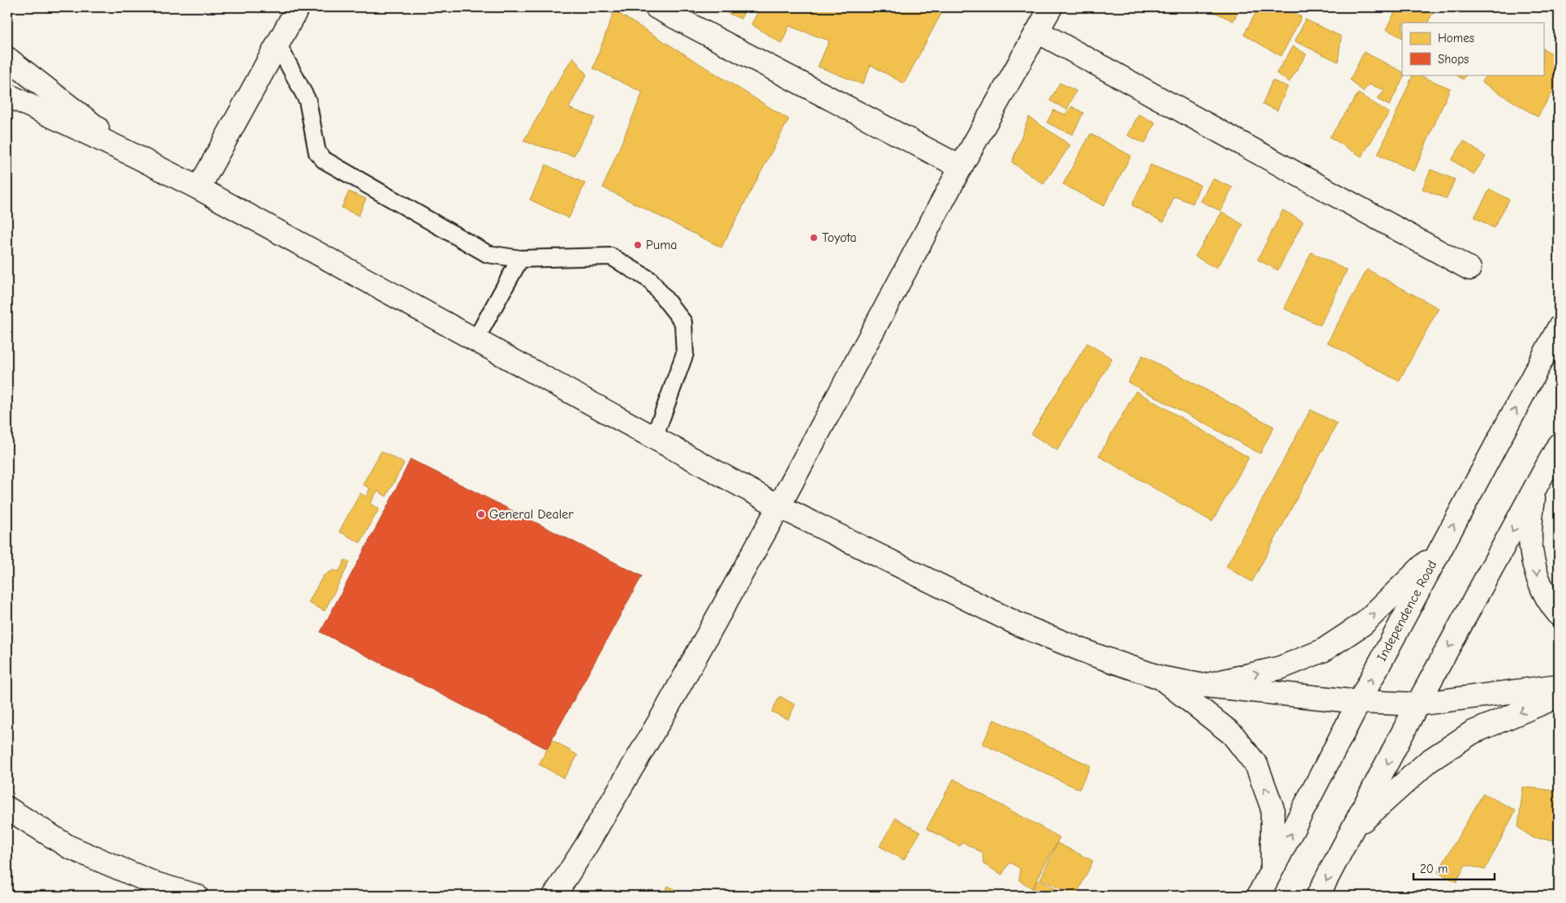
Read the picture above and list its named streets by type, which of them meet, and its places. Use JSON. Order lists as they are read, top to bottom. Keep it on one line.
{"streets":{"street":["Independence Road"]},"places":["Toyota","Puma","General Dealer"],"legend":["Homes","Shops"],"scale_bar":"20 m"}
